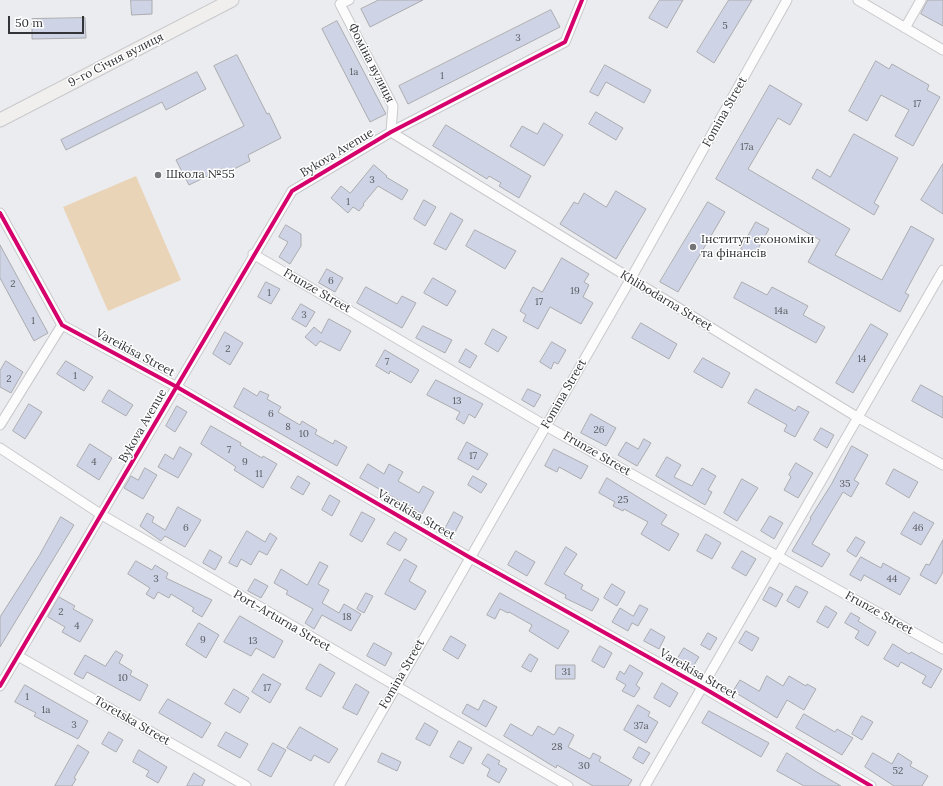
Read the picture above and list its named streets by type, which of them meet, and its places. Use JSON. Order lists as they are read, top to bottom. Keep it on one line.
{"streets":{"street":["9-го Січня вулиця","Фоміна вулиця","Fomina Street","Bykova Avenue","Frunze Street","Khlibodarna Street","Vareikisa Street","Port-Arturna Street","Toretska Street"]},"crossings":[["Фоміна вулиця","Bykova Avenue"],["Фоміна вулиця","Khlibodarna Street"],["Fomina Street","Frunze Street"],["Fomina Street","Khlibodarna Street"],["Fomina Street","Vareikisa Street"],["Fomina Street","Port-Arturna Street"],["Bykova Avenue","Frunze Street"],["Bykova Avenue","Khlibodarna Street"],["Bykova Avenue","Vareikisa Street"],["Bykova Avenue","Port-Arturna Street"],["Bykova Avenue","Toretska Street"]],"places":["Школа №55","Інститут економіки та фінансів"],"house_numbers":["5","3","1а","1","17","17а","3","1","6","2","19","1","17","14а","3","1","2","14","7","1","2","13","6","8","26","10","7","17","4","9","11","35","25","6","46","3","44","2","18","4","9","13","31","10","17","1","1а","3","37а","28","30","52"],"scale_bar":"50 m"}
